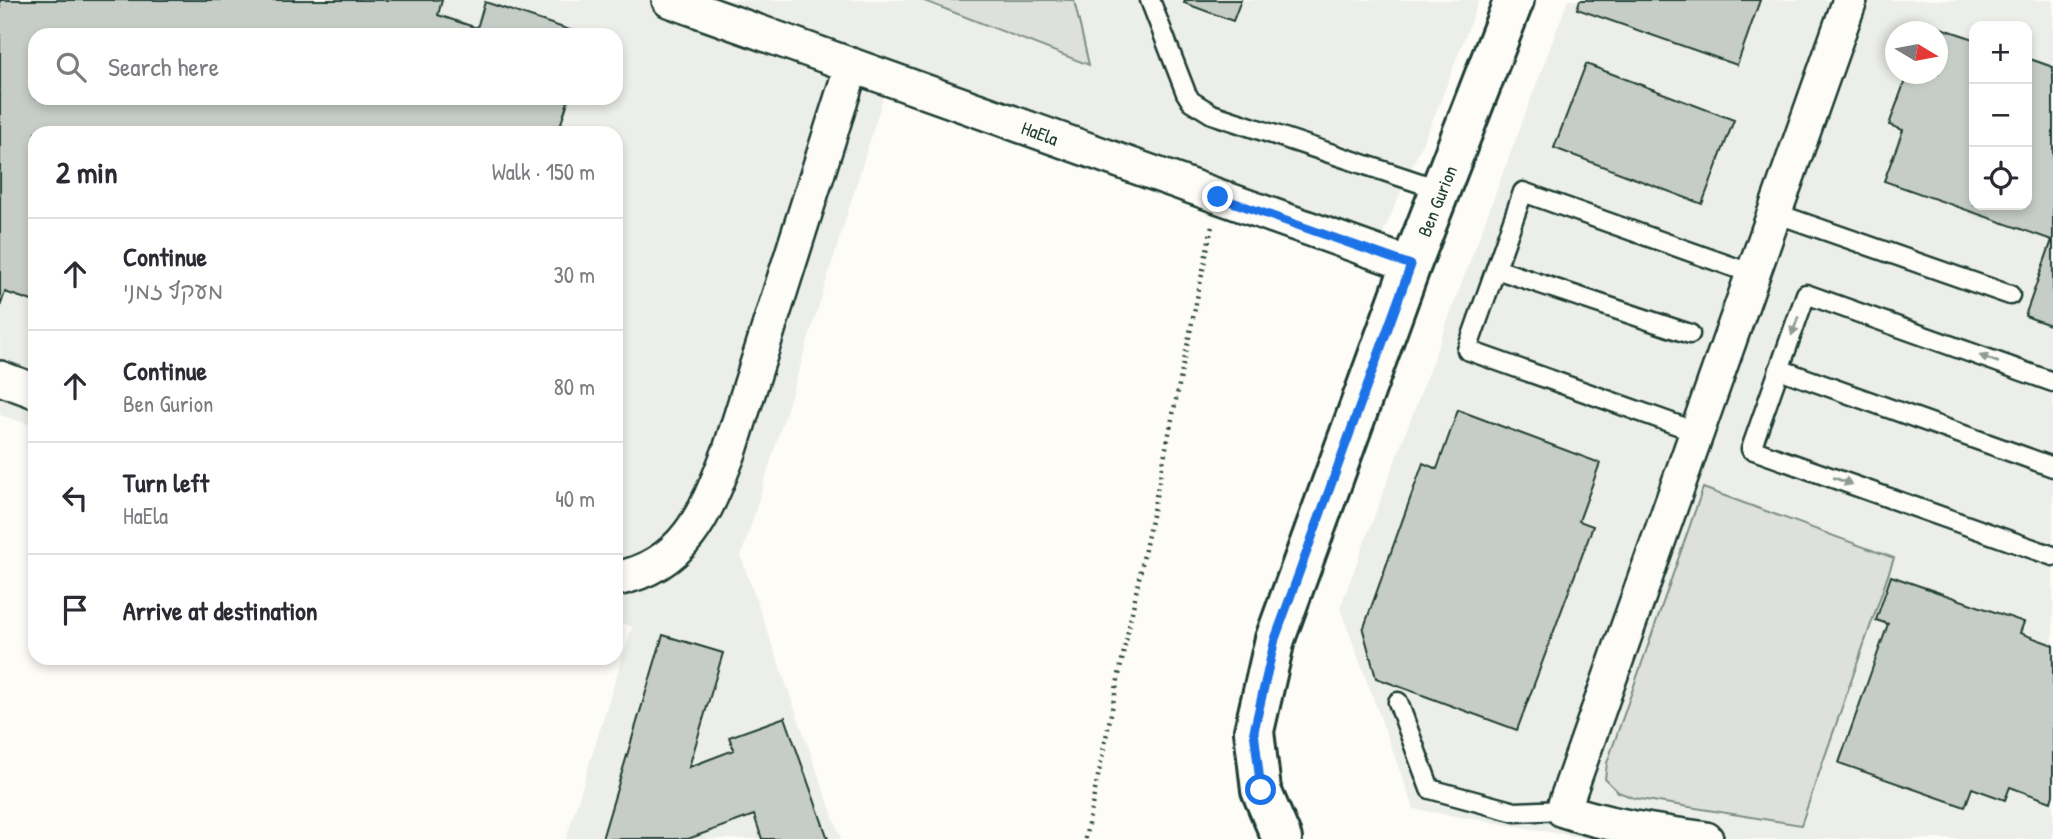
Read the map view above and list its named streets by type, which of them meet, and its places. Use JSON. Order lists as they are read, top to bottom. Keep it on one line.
{"streets":{"street":["HaEla","Ben Gurion"]},"crossings":[["HaEla","Ben Gurion"]],"north":"right","page":{"map_buttons":["+","−"],"search":"Search here","heading":["2 min","Walk · 150 m"],"list":[["Continue","מעקף זמני","30 m"],["Continue","Ben Gurion","80 m"],["Turn left","HaEla","40 m"],"Arrive at destination"]}}
